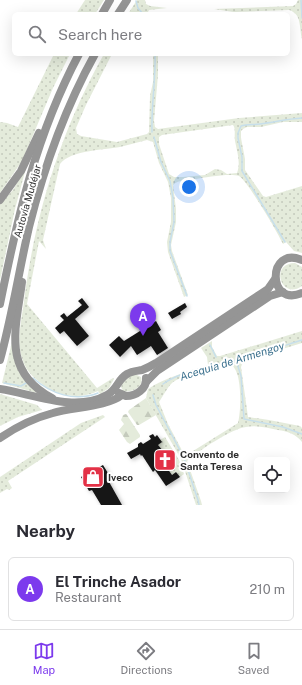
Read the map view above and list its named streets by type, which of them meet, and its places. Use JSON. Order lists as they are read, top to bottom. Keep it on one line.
{"streets":{"highway":["Autovía Mudéjar"]},"water":["Acequia de Armengoy"],"places":{"church":["Convento de Santa Teresa"],"shop":["Iveco"]},"page":{"search":"Search here","pins":"A","heading":"Nearby","list":[{"mark":"A","name":"El Trinche Asador","note":"Restaurant","value":"210 m"}],"nav":["Map","Directions","Saved"]}}
